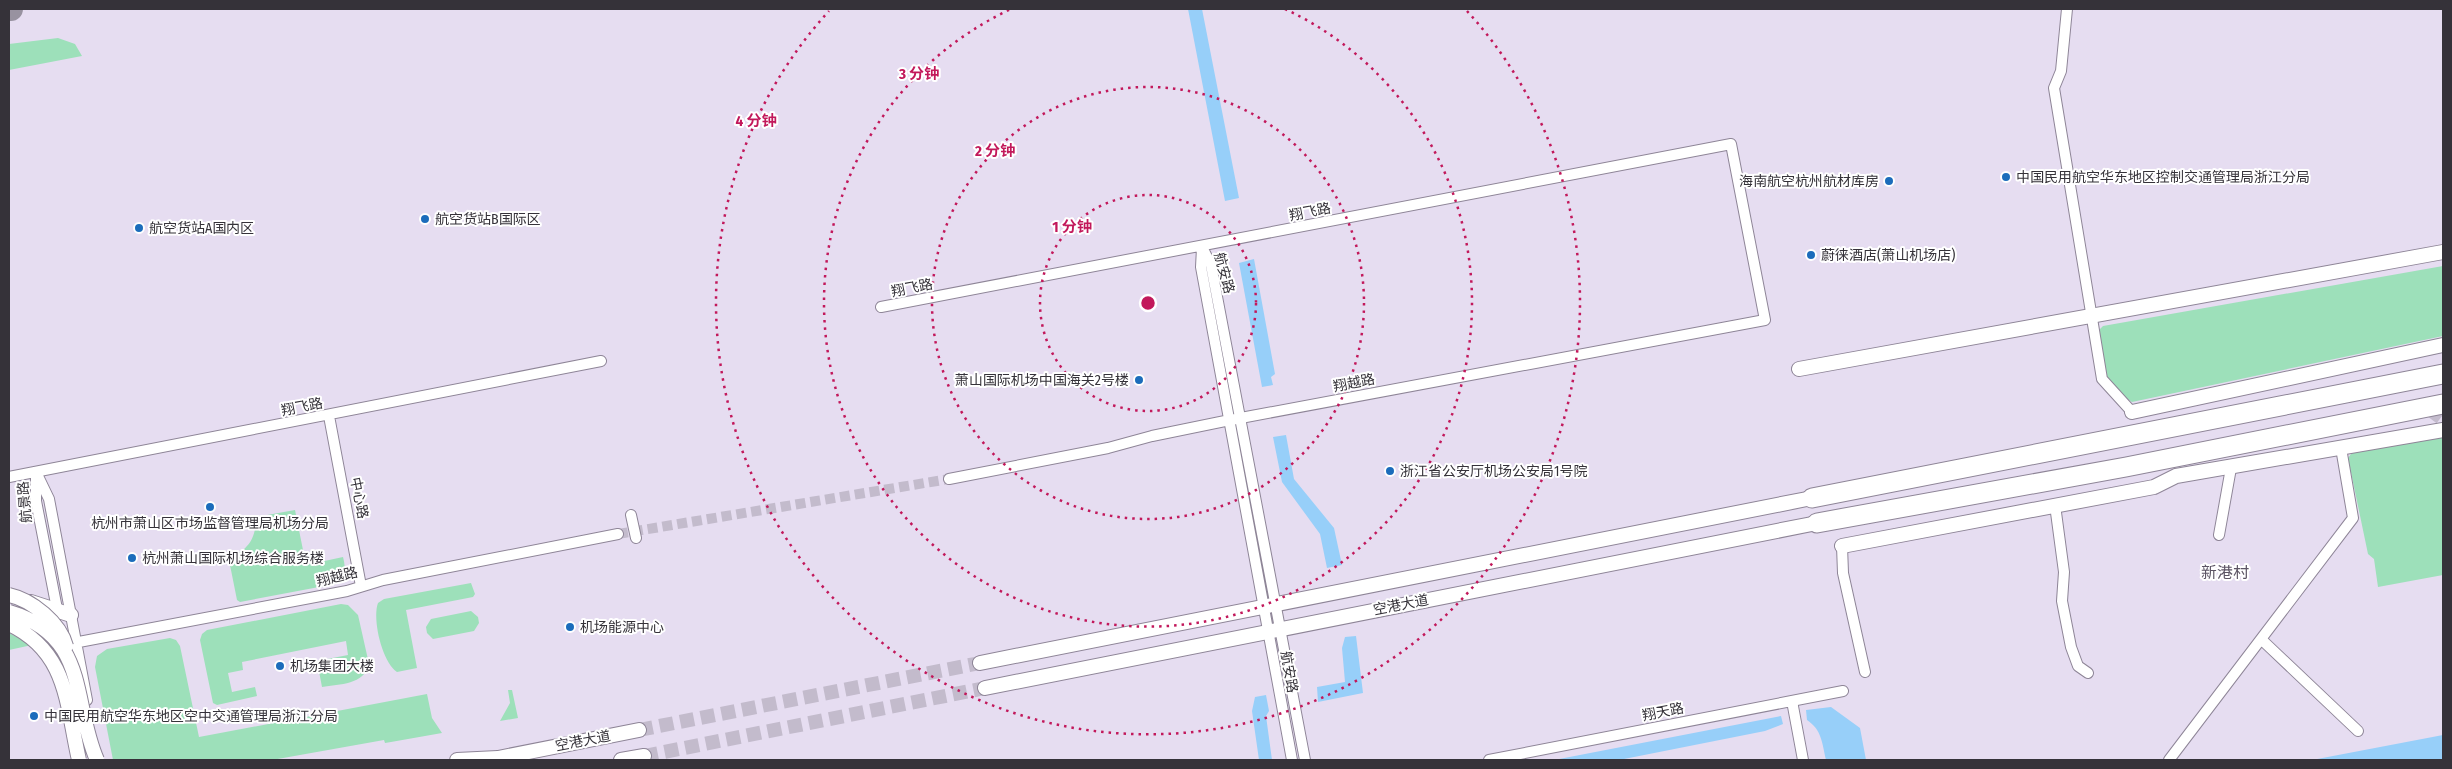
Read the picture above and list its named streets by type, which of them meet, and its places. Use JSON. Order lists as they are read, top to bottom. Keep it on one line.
{"streets":{"main road":["空港大道"],"street":["翔飞路","航安路","翔越路","中心路","航景路","翔天路"]},"crossings":[["翔飞路","航安路"],["翔飞路","翔越路"],["翔飞路","中心路"],["翔飞路","航景路"],["航安路","翔越路"],["航安路","空港大道"],["翔越路","中心路"],["翔越路","航景路"]],"districts":["新港村"],"places":["中国民用航空华东地区控制交通管理局浙江分局","海南航空杭州航材库房","航空货站B国际区","航空货站A国内区","蔚徕酒店(萧山机场店)","萧山国际机场中国海关2号楼","浙江省公安厅机场公安局1号院","杭州市萧山区市场监督管理局机场分局","杭州萧山国际机场综合服务楼","机场能源中心","机场集团大楼","中国民用航空华东地区空中交通管理局浙江分局"],"rings":["3 分钟","4 分钟","2 分钟","1 分钟"]}
